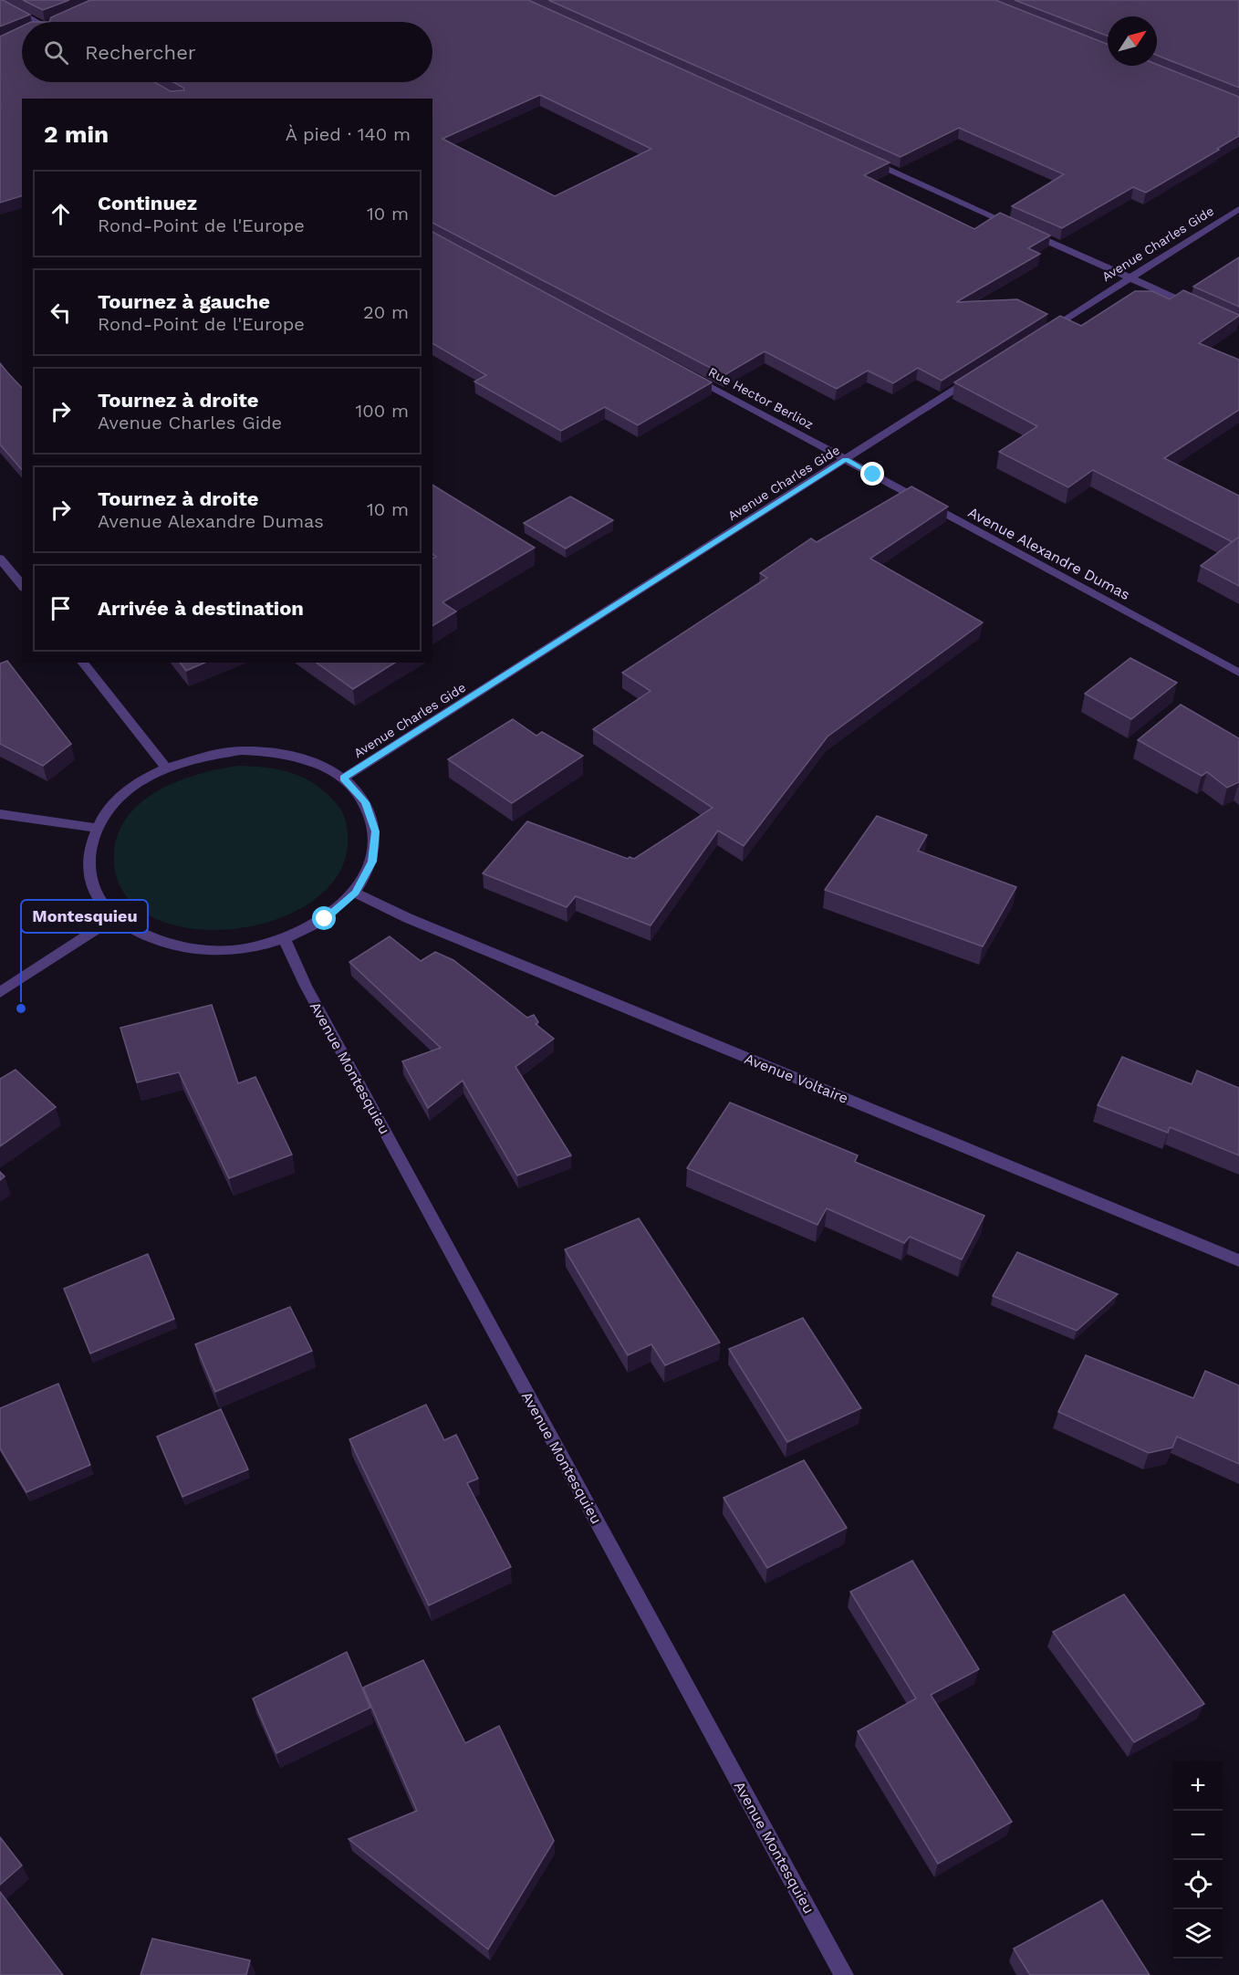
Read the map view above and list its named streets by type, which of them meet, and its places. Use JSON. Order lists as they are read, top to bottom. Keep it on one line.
{"streets":{"street":["Avenue Charles Gide","Rue Hector Berlioz","Avenue Alexandre Dumas","Avenue Montesquieu","Avenue Voltaire"]},"crossings":[["Avenue Charles Gide","Rue Hector Berlioz"],["Avenue Charles Gide","Avenue Alexandre Dumas"],["Rue Hector Berlioz","Avenue Alexandre Dumas"]],"places":["Montesquieu"],"north":"top right","page":{"search":"Rechercher","heading":["2 min","À pied · 140 m"],"list":[["Continuez","Rond-Point de l'Europe","10 m"],["Tournez à gauche","Rond-Point de l'Europe","20 m"],["Tournez à droite","Avenue Charles Gide","100 m"],["Tournez à droite","Avenue Alexandre Dumas","10 m"],"Arrivée à destination"],"map_buttons":["+","−"]}}
